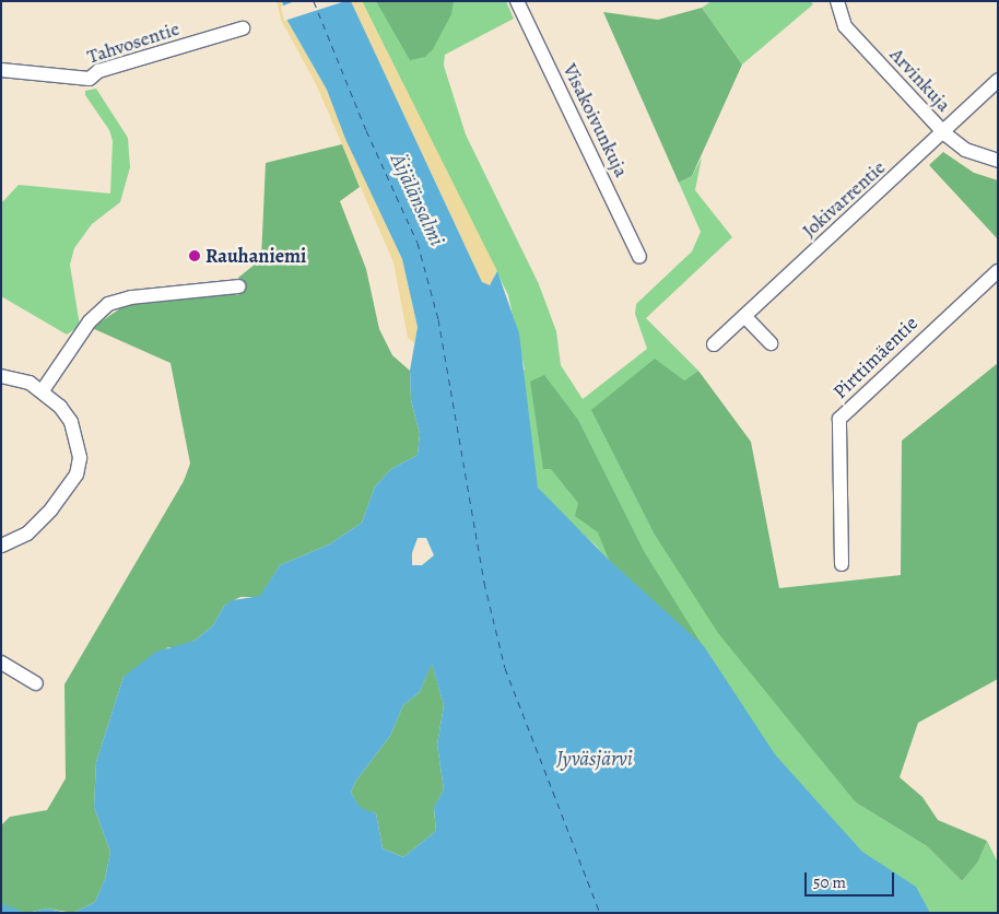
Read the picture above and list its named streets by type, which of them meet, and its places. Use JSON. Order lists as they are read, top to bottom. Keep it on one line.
{"streets":{"street":["Tahvosentie","Arvinkuja","Visakoivunkuja","Jokivarrentie","Pirttimäentie"]},"crossings":[["Arvinkuja","Jokivarrentie"]],"water":["Äijälänsalmi","Jyväsjärvi"],"places":["Rauhaniemi"],"scale_bar":"50 m"}
